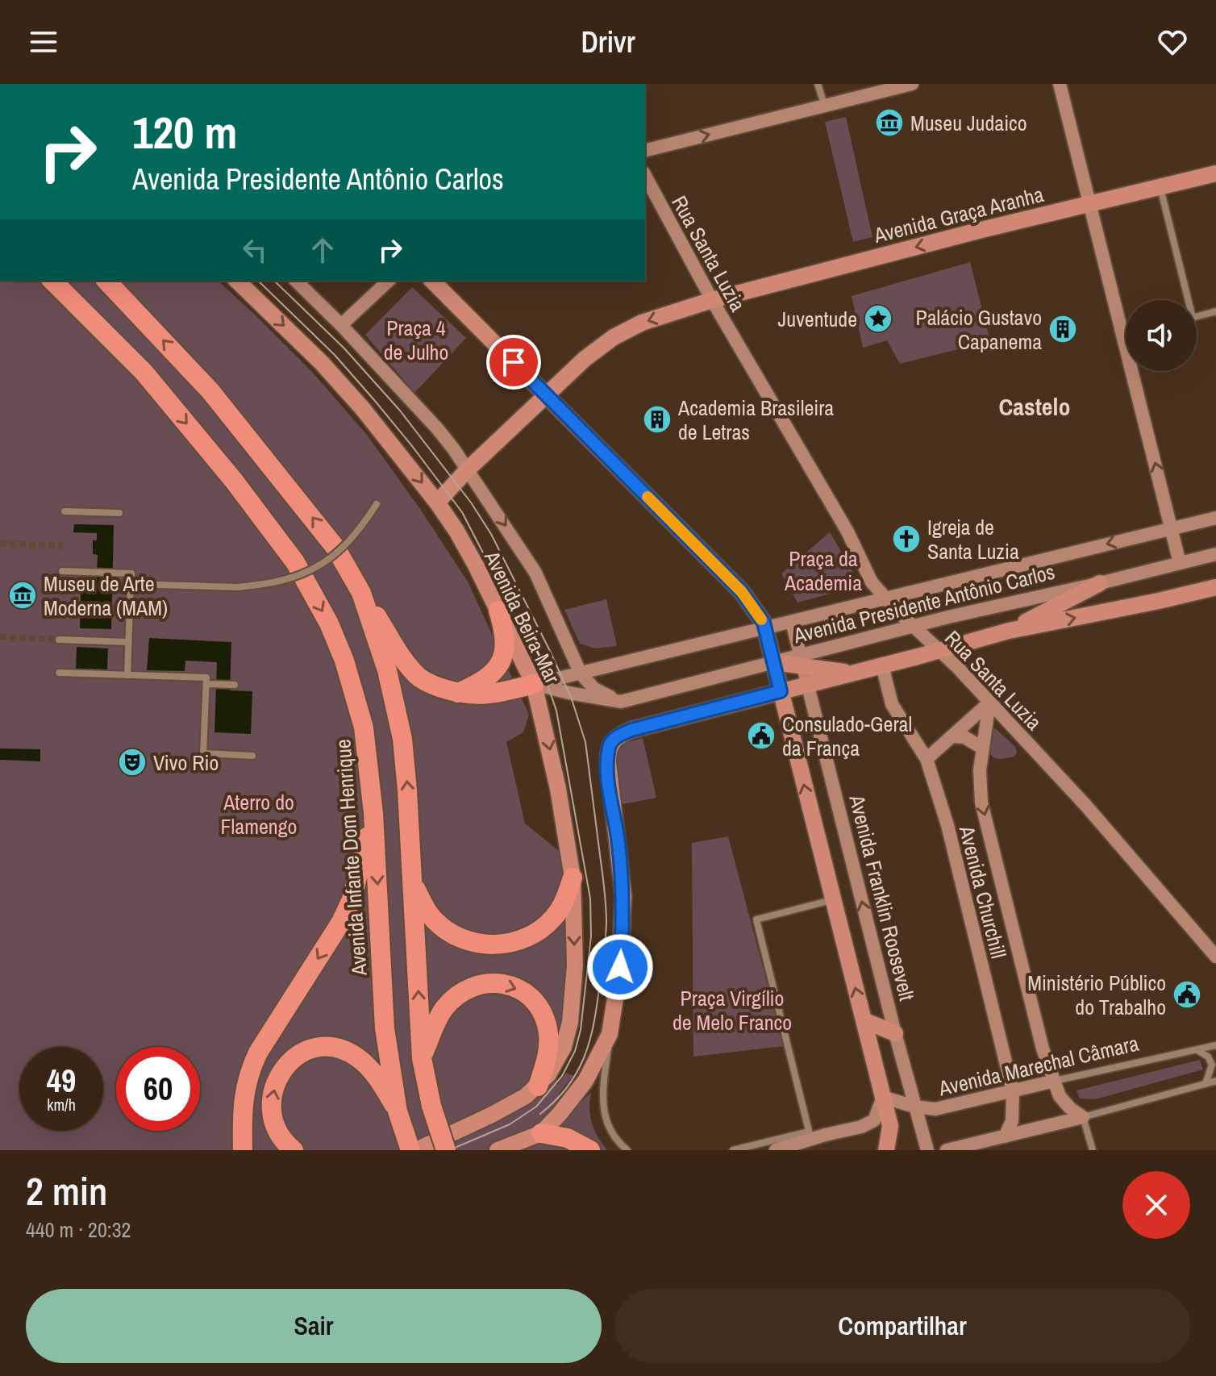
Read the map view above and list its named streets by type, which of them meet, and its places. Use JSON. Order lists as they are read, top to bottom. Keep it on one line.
{"streets":{"highway":["Avenida Infante Dom Henrique"],"main road":["Avenida Graça Aranha","Avenida Beira-Mar"],"street":["Rua Santa Luzia","Avenida Presidente Antônio Carlos","Avenida Churchill","Avenida Franklin Roosevelt","Avenida Marechal Câmara"]},"crossings":[["Avenida Graça Aranha","Rua Santa Luzia"],["Avenida Graça Aranha","Avenida Beira-Mar"],["Rua Santa Luzia","Avenida Presidente Antônio Carlos"],["Rua Santa Luzia","Avenida Churchill"],["Avenida Presidente Antônio Carlos","Avenida Beira-Mar"],["Avenida Presidente Antônio Carlos","Avenida Franklin Roosevelt"],["Avenida Churchill","Avenida Marechal Câmara"],["Avenida Franklin Roosevelt","Avenida Marechal Câmara"]],"one_way":["Avenida Graça Aranha","Avenida Franklin Roosevelt"],"districts":["Castelo"],"parks":["Praça 4 de Julho","Praça da Academia","Aterro do Flamengo","Praça Virgílio de Melo Franco"],"places":{"museum":["Museu Judaico","Museu de Arte Moderna (MAM)"],"place":["Juventude"],"building":["Palácio Gustavo Capanema","Academia Brasileira de Letras"],"church":["Igreja de Santa Luzia"],"public building":["Consulado-Geral da França","Ministério Público do Trabalho"],"theatre":["Vivo Rio"]},"page":{"header":"Drivr","turn":["120 m","Avenida Presidente Antônio Carlos"],"speed":"49 km/h","limit":"60","heading":["2 min","440 m · 20:32"],"buttons":["Sair","Compartilhar"]}}
